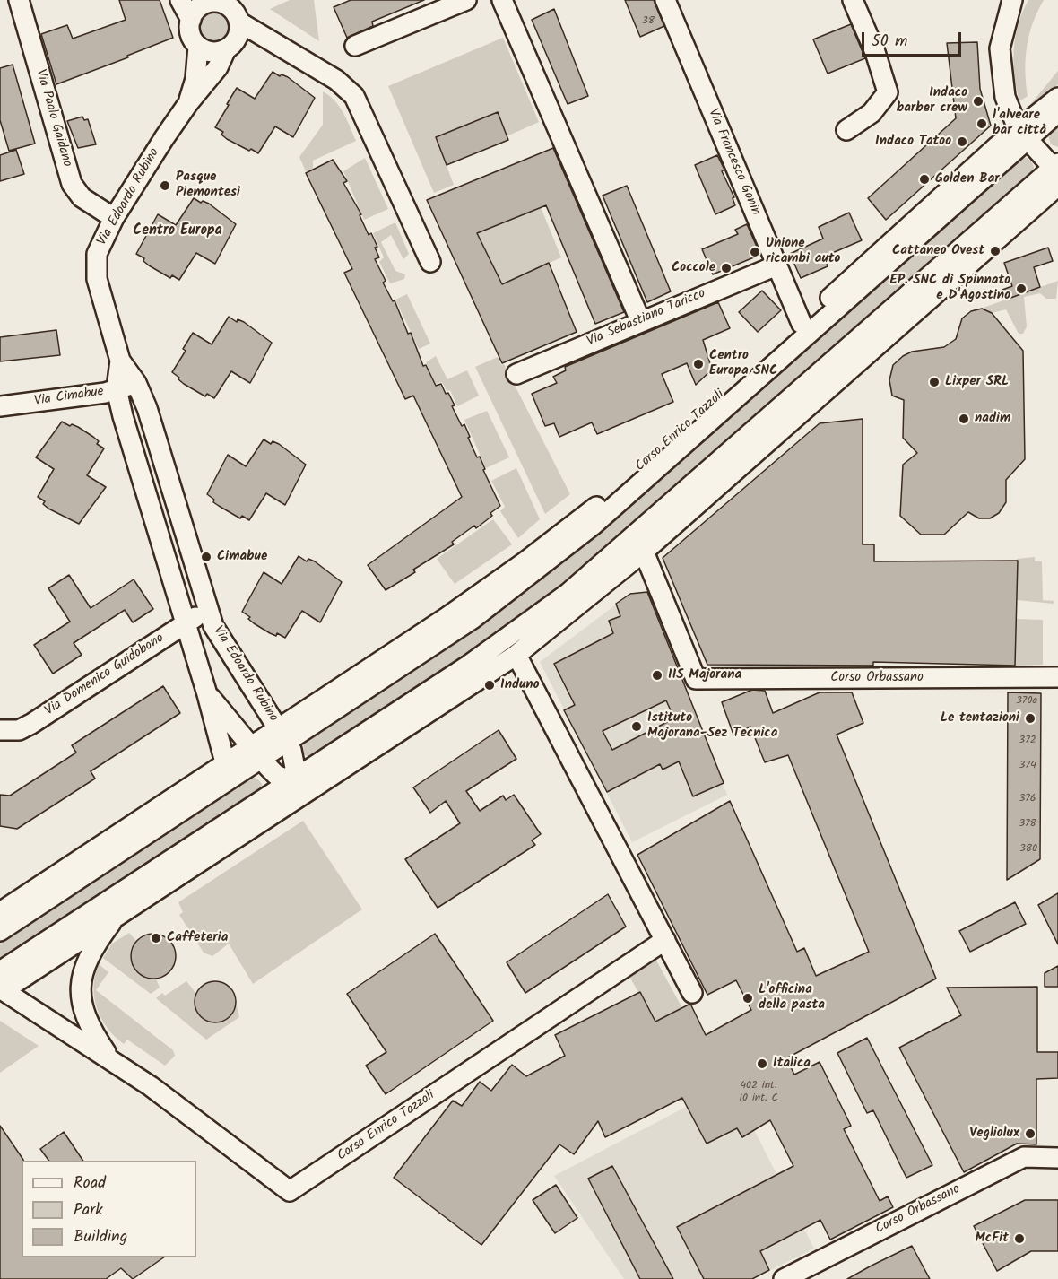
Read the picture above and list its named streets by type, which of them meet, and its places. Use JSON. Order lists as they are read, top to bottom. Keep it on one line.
{"streets":{"street":["Via Paolo Gaidano","Via Francesco Gonin","Via Edoardo Rubino","Via Sebastiano Taricco","Via Cimabue","Corso Enrico Tazzoli","Via Domenico Guidobono","Corso Orbassano"]},"crossings":[["Via Paolo Gaidano","Via Edoardo Rubino"],["Via Francesco Gonin","Via Sebastiano Taricco"],["Via Francesco Gonin","Corso Enrico Tazzoli"],["Via Edoardo Rubino","Via Cimabue"],["Via Edoardo Rubino","Corso Enrico Tazzoli"],["Via Edoardo Rubino","Via Domenico Guidobono"],["Corso Enrico Tazzoli","Corso Orbassano"]],"districts":["Centro Europa"],"places":["Indaco barber crew","l'alveare bar città","Indaco Tatoo","Golden Bar","Pasque Piemontesi","Cattaneo Ovest","Unione ricambi auto","Coccole","EP. SNC di Spinnato e D'Agostino","Centro Europa SNC","Lixper SRL","nadim","Cimabue","IIS Majorana","Induno","Le tentazioni","Istituto Majorana-Sez Tecnica","Caffeteria","L'officina della pasta","Italica","Vegliolux","McFit"],"house_numbers":["38","370a","372","374","376","378","380","402 int. 10 int. C"],"legend":["Road","Park","Building"],"scale_bar":"50 m"}
